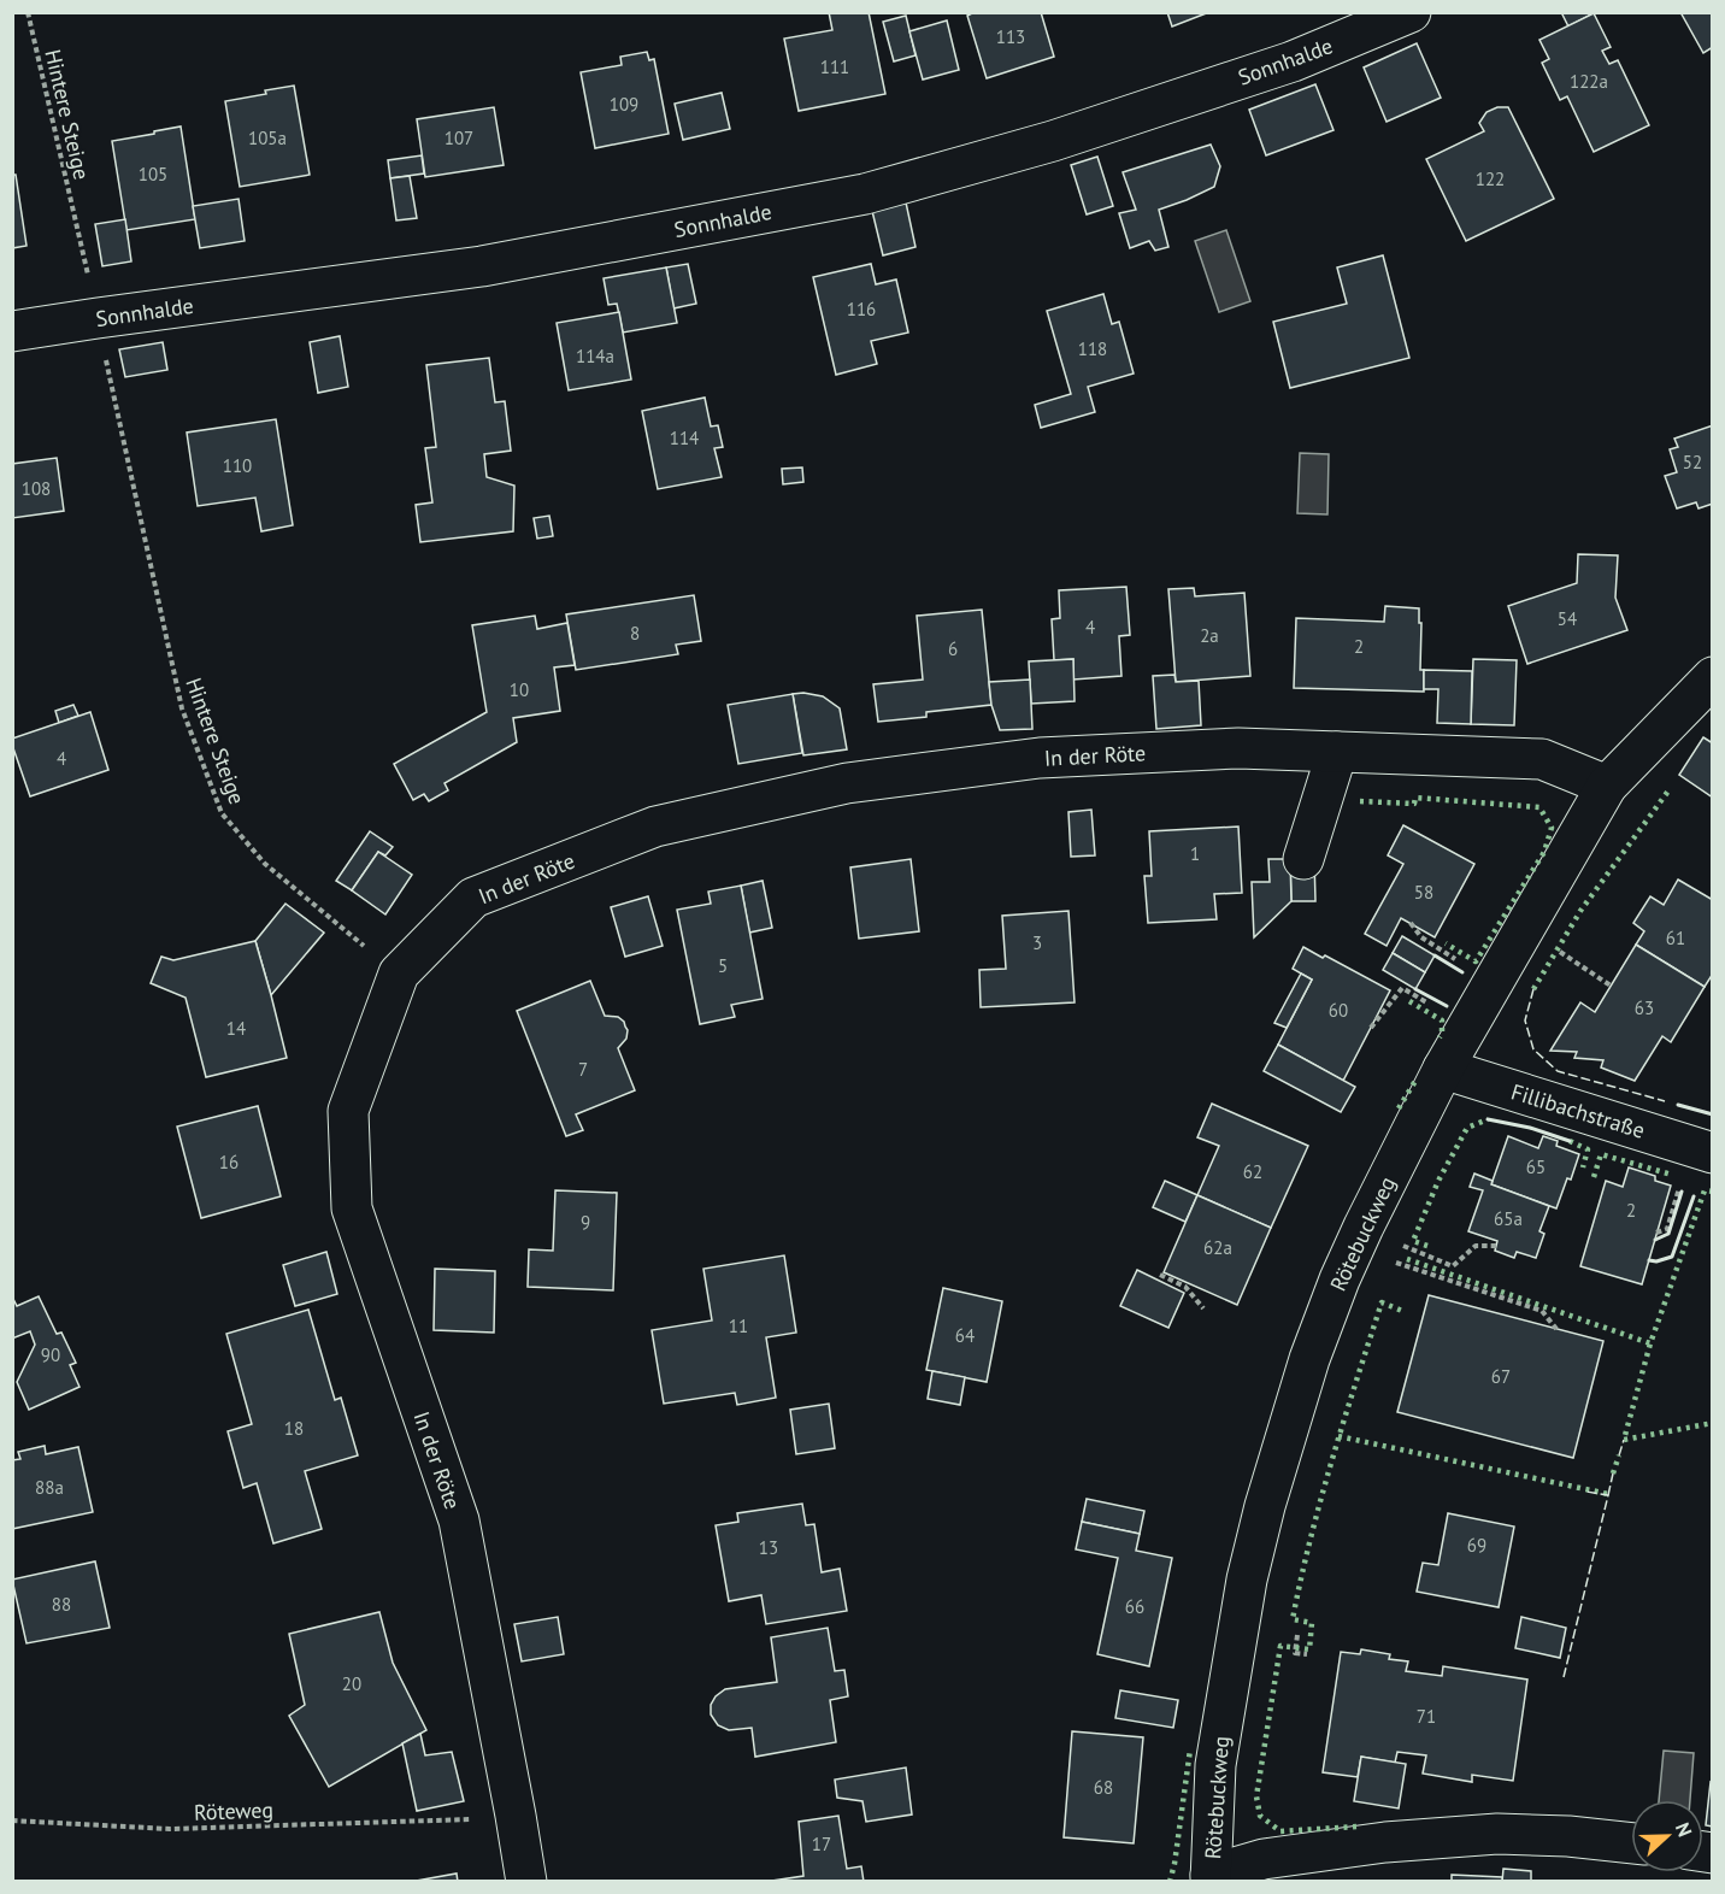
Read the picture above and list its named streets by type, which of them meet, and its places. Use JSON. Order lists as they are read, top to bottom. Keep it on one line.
{"streets":{"street":["Sonnhalde","In der Röte","Fillibachstraße","Rötebuckweg"],"path":["Hintere Steige","Röteweg"]},"crossings":[["Hintere Steige","In der Röte"],["In der Röte","Rötebuckweg"],["Fillibachstraße","Rötebuckweg"]],"house_numbers":["113","111","122a","109","105a","107","105","122","116","118","114a","114","52","110","108","54","4","8","2a","2","6","10","4","1","58","61","3","5","63","60","14","7","16","65","62","2","65a","9","62a","11","64","90","67","18","88a","69","13","88","66","20","71","68","17"],"north":"right"}
